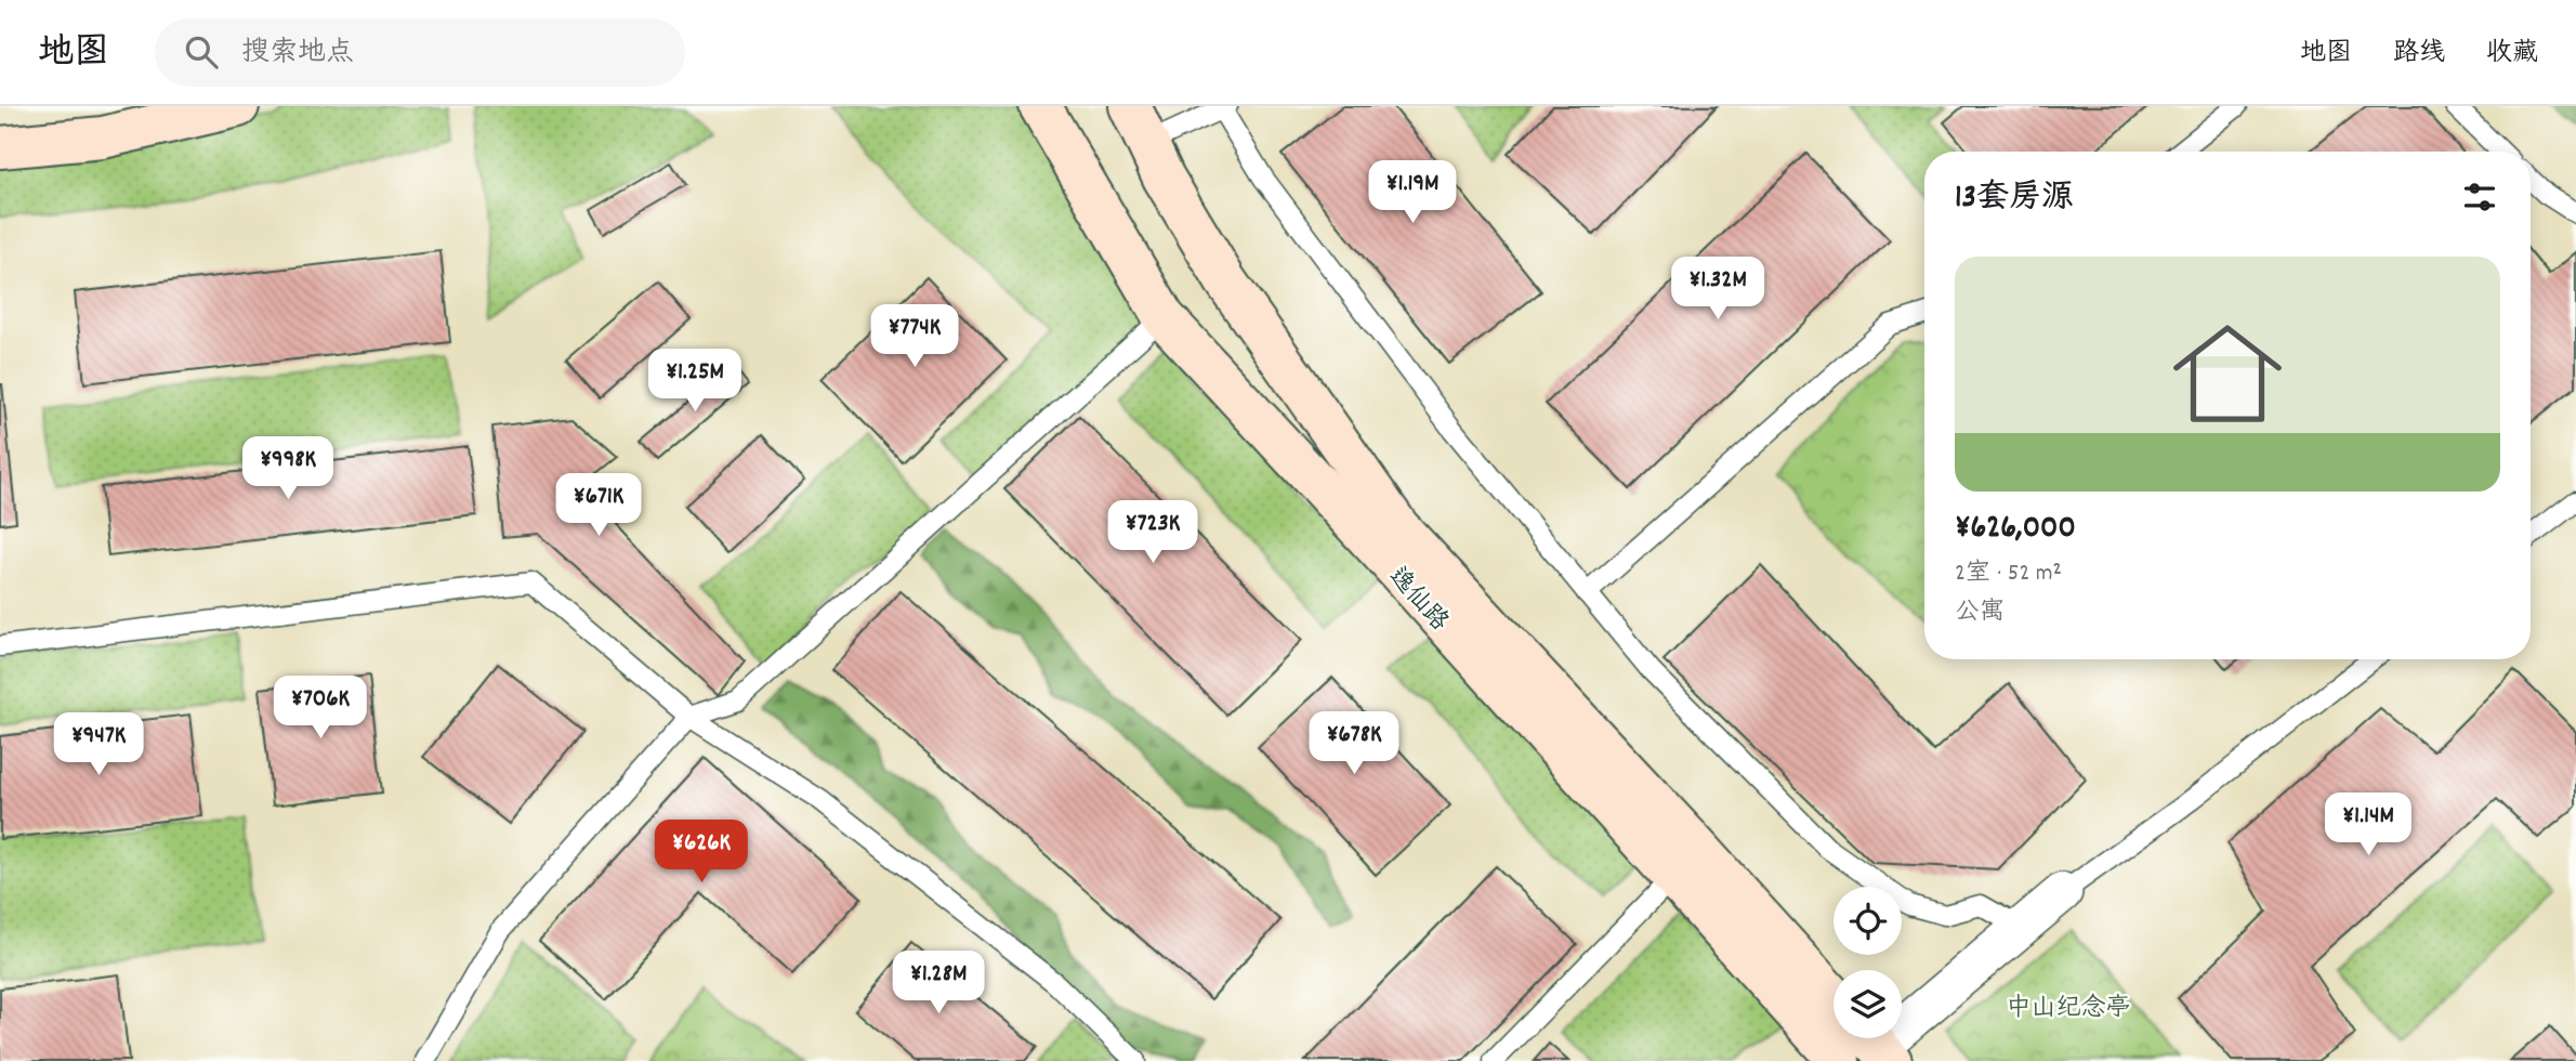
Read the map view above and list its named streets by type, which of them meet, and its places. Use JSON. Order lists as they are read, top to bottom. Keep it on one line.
{"streets":{"main road":["逸仙路"]},"parks":["中山纪念亭"],"page":{"header":"地图","search":"搜索地点","nav":["地图","路线","收藏"],"heading":"13套房源","price":["¥1.19M","¥1.32M","¥774K","¥1.25M","¥998K","¥671K","¥723K","¥706K","¥678K","¥947K","¥1.14M","¥626K","¥1.28M"],"list":[{"name":"¥626,000","note":"2室 · 52 m² · 公寓"}]}}
